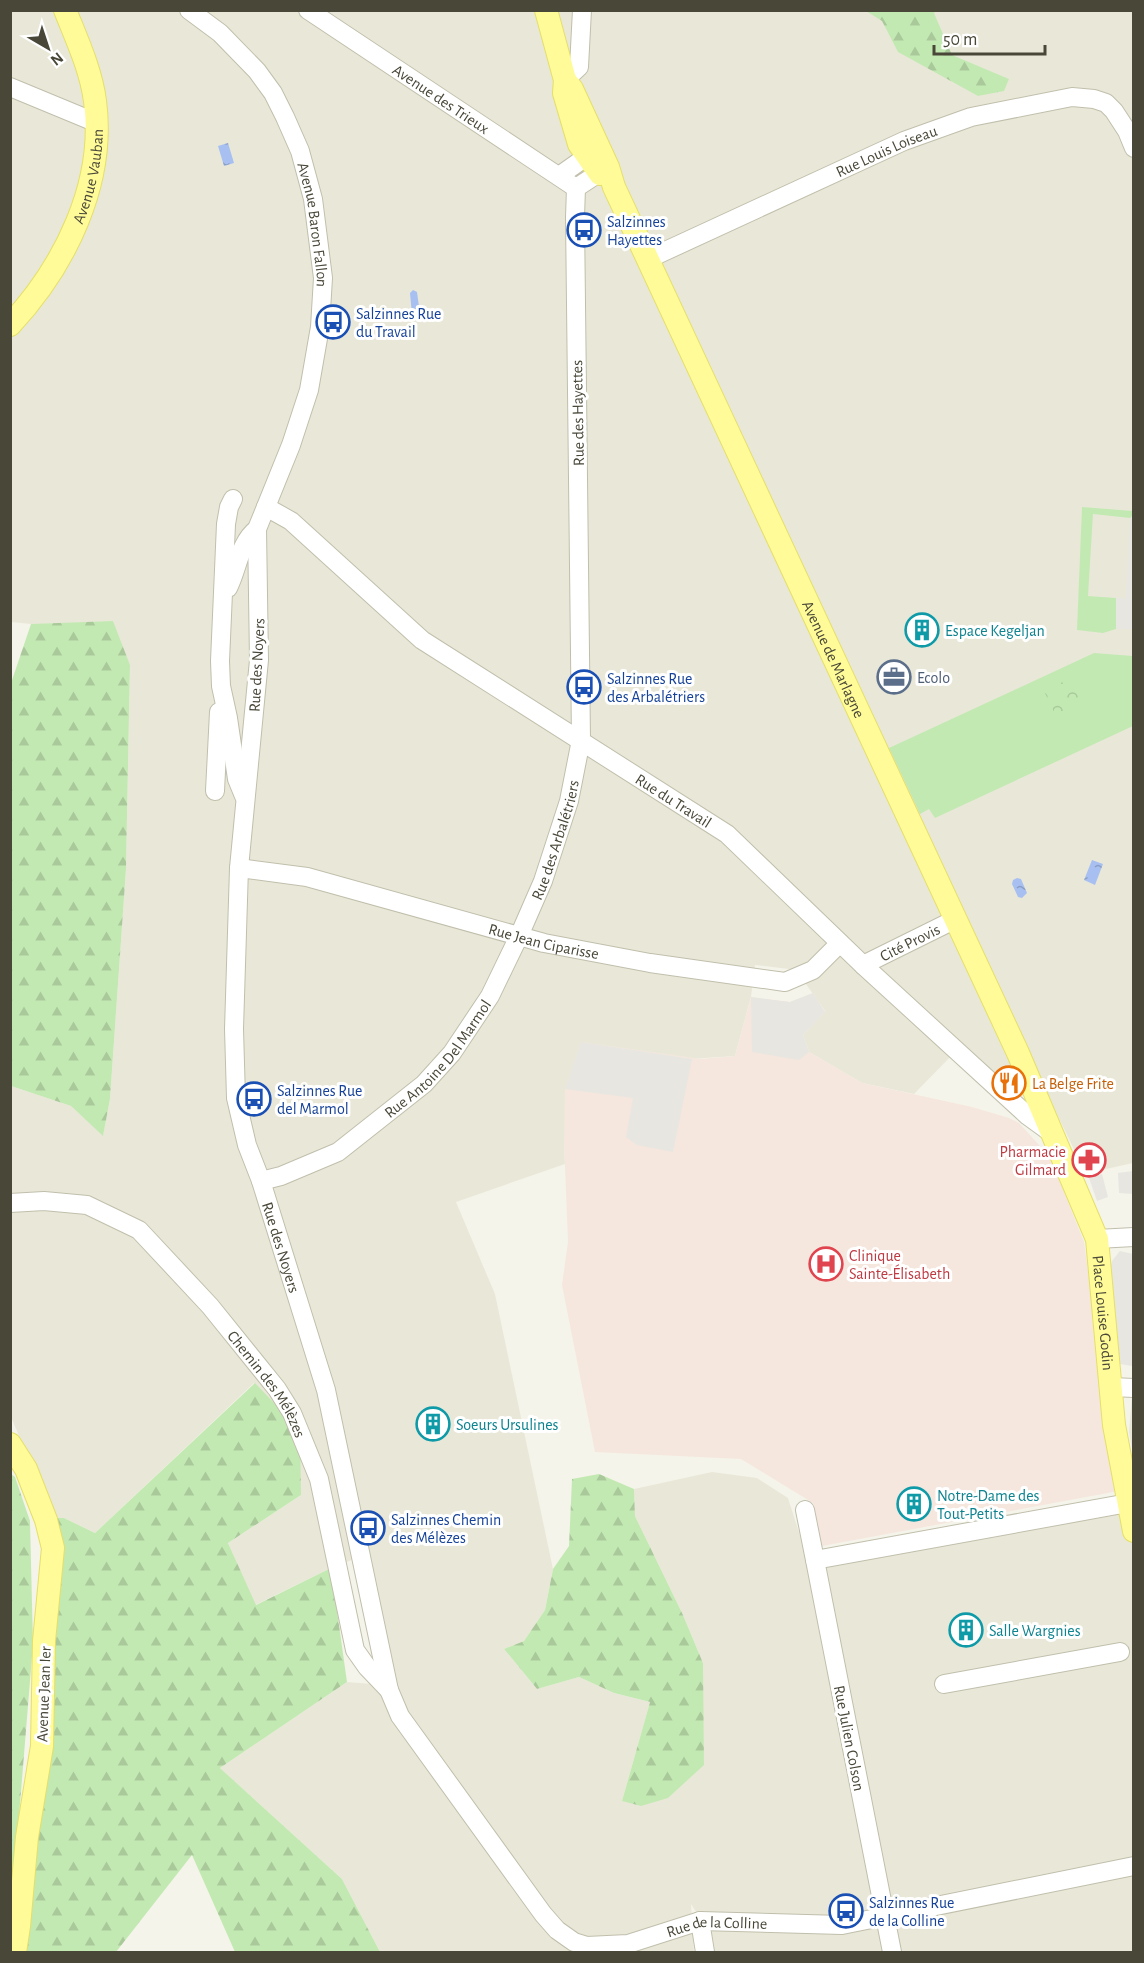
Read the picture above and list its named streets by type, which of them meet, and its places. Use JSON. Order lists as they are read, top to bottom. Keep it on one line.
{"streets":{"main road":["Avenue Vauban","Avenue de Marlagne","Place Louise Godin","Avenue Jean Ier"],"street":["Avenue des Trieux","Rue Louis Loiseau","Avenue Baron Fallon","Rue des Hayettes","Rue des Noyers","Rue du Travail","Rue des Arbalétriers","Rue Jean Ciparisse","Cité Provis","Rue Antoine Del Marmol","Chemin des Mélèzes","Rue Julien Colson","Rue de la Colline"]},"crossings":[["Avenue des Trieux","Rue des Hayettes"],["Rue Louis Loiseau","Avenue de Marlagne"],["Avenue Baron Fallon","Rue des Noyers"],["Avenue Baron Fallon","Rue du Travail"],["Rue des Hayettes","Rue du Travail"],["Rue des Hayettes","Rue des Arbalétriers"],["Avenue de Marlagne","Rue du Travail"],["Avenue de Marlagne","Cité Provis"],["Avenue de Marlagne","Place Louise Godin"],["Rue des Noyers","Rue du Travail"],["Rue des Noyers","Rue Jean Ciparisse"],["Rue des Noyers","Rue Antoine Del Marmol"],["Rue des Noyers","Chemin des Mélèzes"],["Rue des Noyers","Rue de la Colline"],["Rue du Travail","Rue des Arbalétriers"],["Rue du Travail","Rue Jean Ciparisse"],["Rue du Travail","Cité Provis"],["Rue du Travail","Place Louise Godin"],["Rue des Arbalétriers","Rue Jean Ciparisse"],["Rue des Arbalétriers","Rue Antoine Del Marmol"],["Rue Jean Ciparisse","Rue Antoine Del Marmol"],["Chemin des Mélèzes","Rue de la Colline"],["Rue Julien Colson","Rue de la Colline"]],"places":{"bus stop":["Salzinnes Hayettes","Salzinnes Rue du Travail","Salzinnes Rue des Arbalétriers","Salzinnes Rue del Marmol","Salzinnes Chemin des Mélèzes","Salzinnes Rue de la Colline"],"building":["Espace Kegeljan","Soeurs Ursulines","Notre-Dame des Tout-Petits","Salle Wargnies"],"office":["Ecolo"],"restaurant":["La Belge Frite"],"pharmacy":["Pharmacie Gilmard"],"hospital":["Clinique Sainte-Élisabeth"]},"scale_bar":"50 m","north":"bottom right"}
